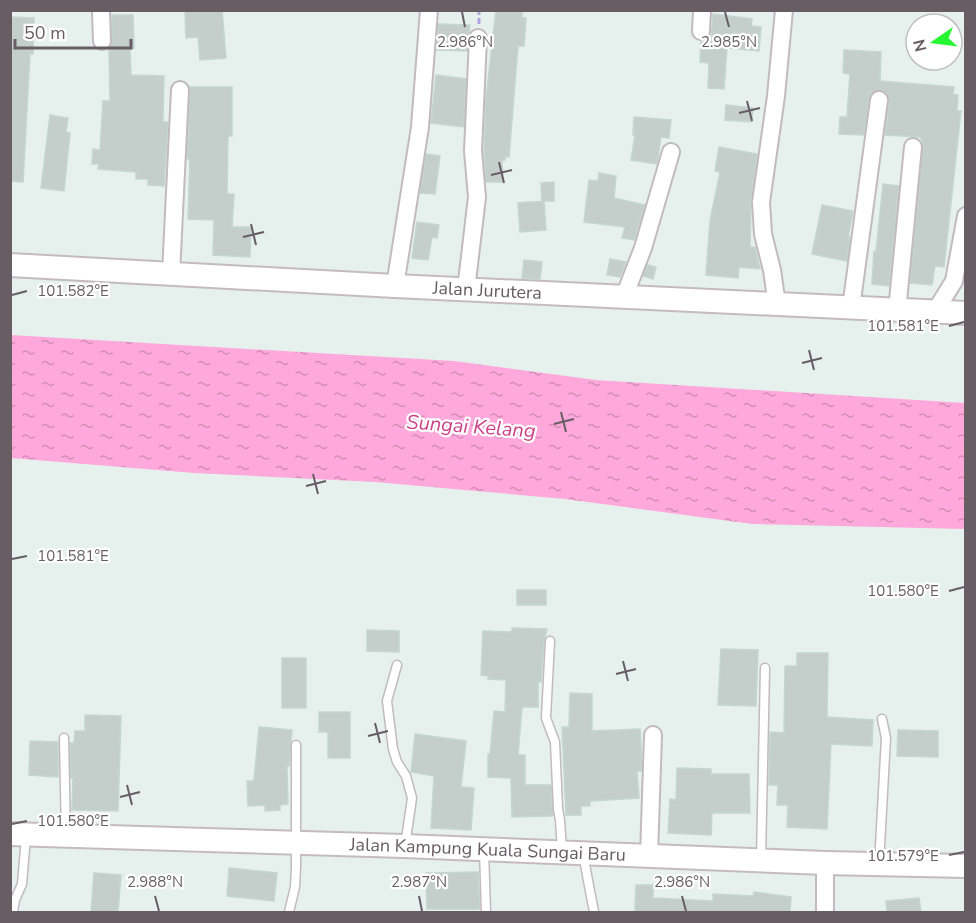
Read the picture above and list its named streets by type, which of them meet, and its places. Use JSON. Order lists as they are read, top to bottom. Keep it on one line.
{"streets":{"street":["Jalan Jurutera","Jalan Kampung Kuala Sungai Baru"]},"water":["Sungai Kelang"],"scale_bar":"50 m","north":"left","coordinates":["2.986°N","2.985°N","101.582°E","101.581°E","101.580°E","101.579°E","2.988°N","2.987°N"]}
